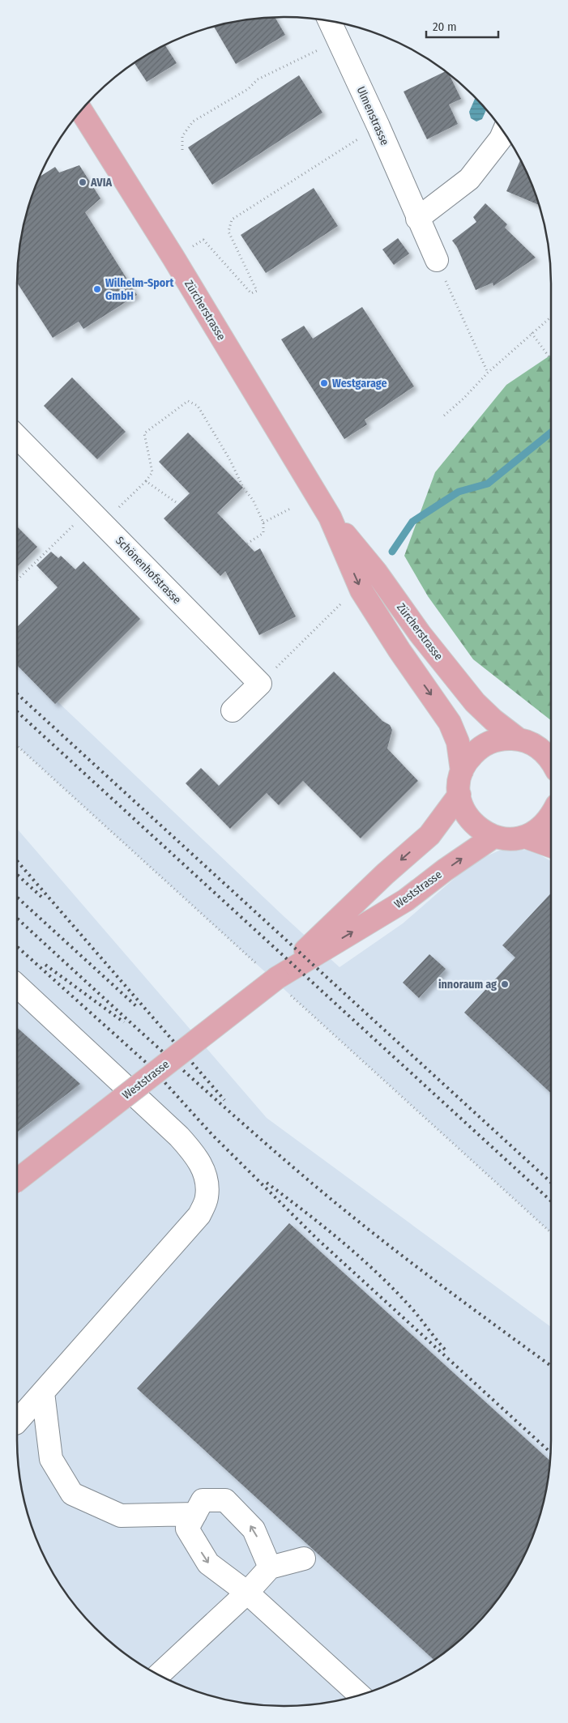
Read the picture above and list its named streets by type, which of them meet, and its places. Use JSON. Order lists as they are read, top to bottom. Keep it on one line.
{"streets":{"main road":["Zürcherstrasse","Weststrasse"],"street":["Ulmenstrasse","Schönenhofstrasse"]},"places":["AVIA","Wilhelm-Sport GmbH","Westgarage","innoraum ag"],"scale_bar":"20 m"}
